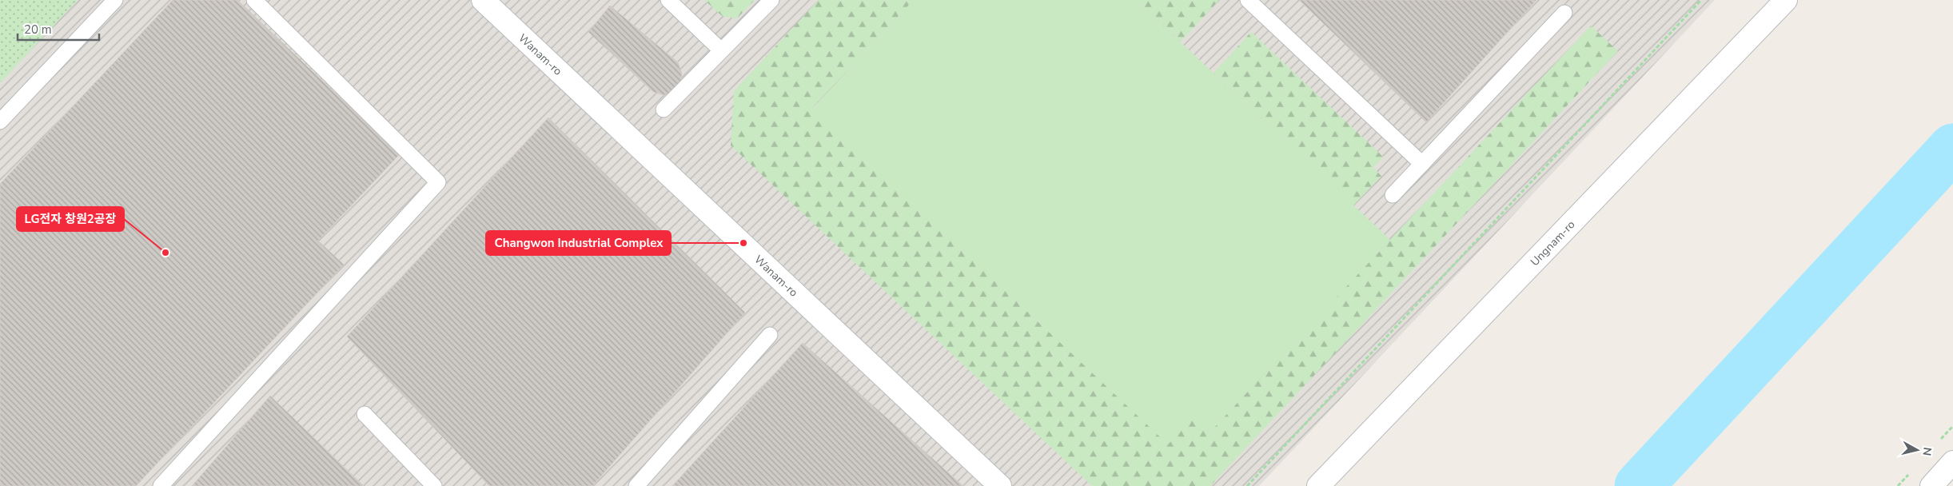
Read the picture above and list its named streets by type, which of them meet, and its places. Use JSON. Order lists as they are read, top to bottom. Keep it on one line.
{"streets":{"main road":["Wanam-ro","Ungnam-ro"]},"places":["Changwon Industrial Complex","LG전자 창원2공장"],"scale_bar":"20 m","north":"right"}
